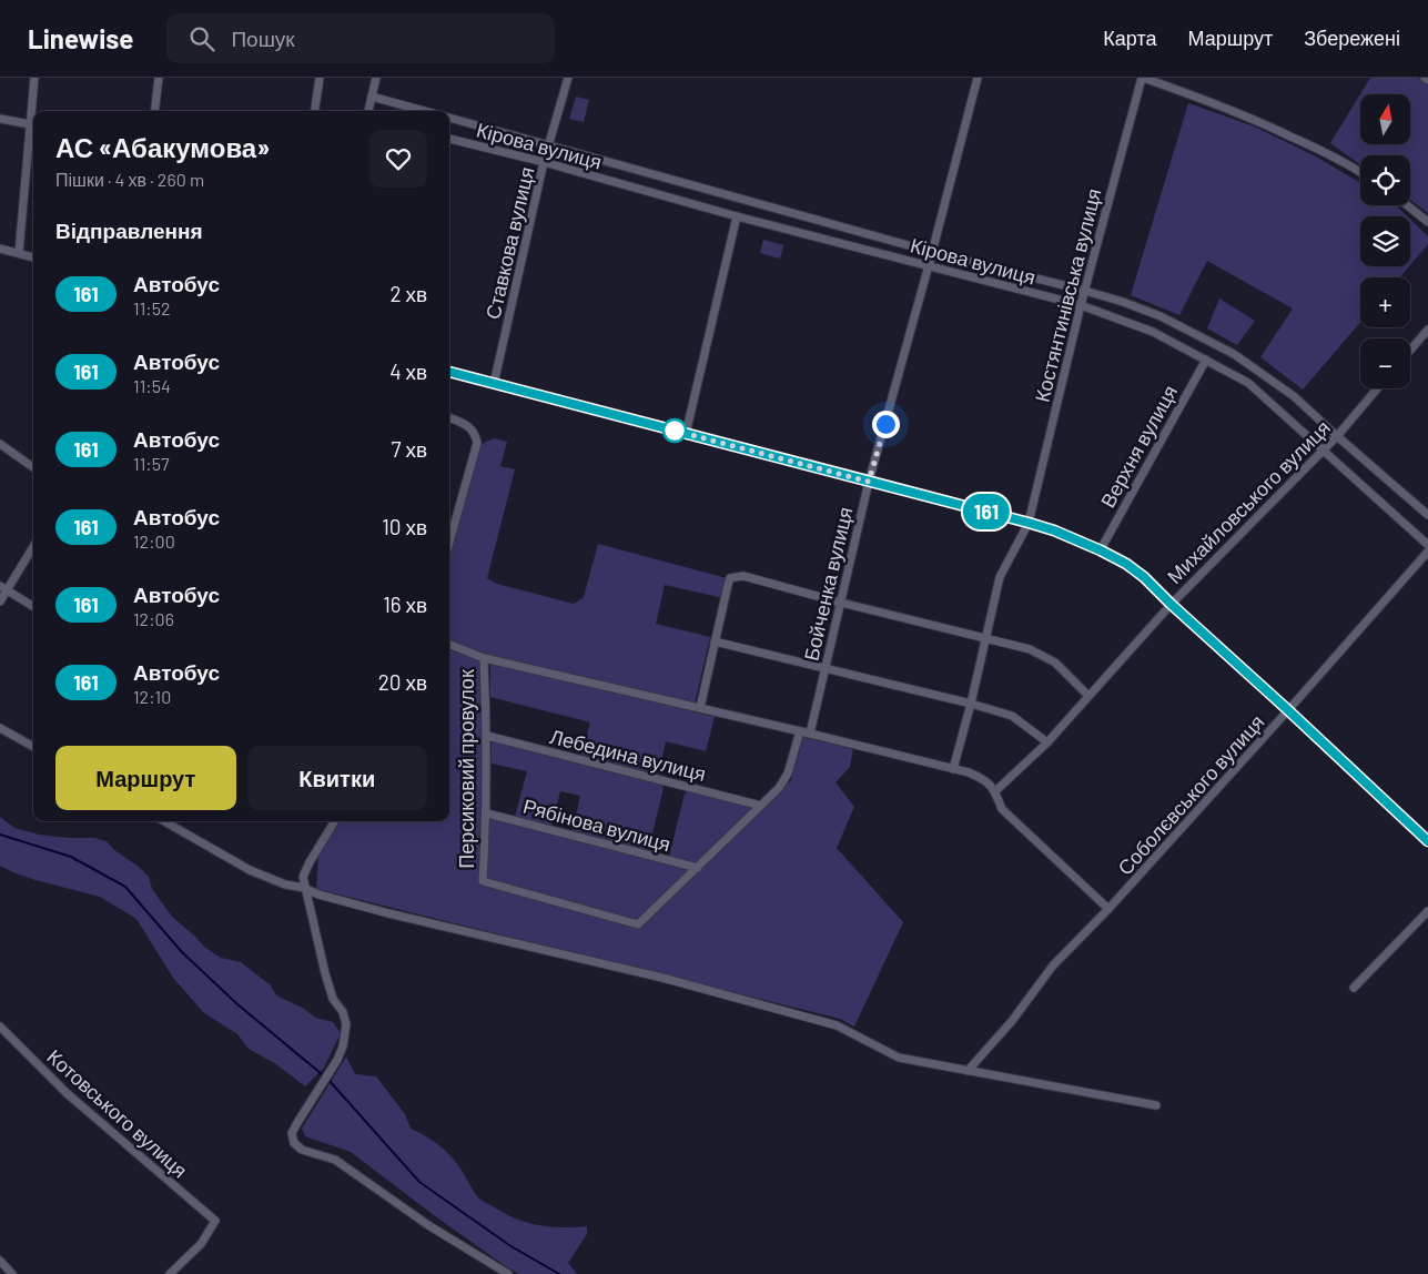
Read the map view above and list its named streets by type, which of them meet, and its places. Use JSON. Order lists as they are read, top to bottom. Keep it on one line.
{"streets":{"street":["Кірова вулиця","Ставкова вулиця","Костянтинівська вулиця","Верхня вулиця","Михайловського вулиця","Бойченка вулиця","Лебедина вулиця","Персиковий провулок","Соболєвського вулиця","Рябінова вулиця","Котовського вулиця"]},"crossings":[["Кірова вулиця","Ставкова вулиця"],["Кірова вулиця","Костянтинівська вулиця"],["Кірова вулиця","Верхня вулиця"],["Кірова вулиця","Михайловського вулиця"],["Кірова вулиця","Бойченка вулиця"],["Лебедина вулиця","Персиковий провулок"],["Персиковий провулок","Рябінова вулиця"]],"lines":["bus line 161"],"north":"top","page":{"header":"Linewise","search":"Пошук","nav":["Карта","Маршрут","Збережені"],"on_map":"161","map_buttons":["+","−"],"heading":[["АС «Абакумова»","Пішки · 4 хв · 260 m"],"Відправлення"],"list":[{"mark":"161","name":"Автобус","note":"11:52","value":"2 хв"},{"mark":"161","name":"Автобус","note":"11:54","value":"4 хв"},{"mark":"161","name":"Автобус","note":"11:57","value":"7 хв"},{"mark":"161","name":"Автобус","note":"12:00","value":"10 хв"},{"mark":"161","name":"Автобус","note":"12:06","value":"16 хв"},{"mark":"161","name":"Автобус","note":"12:10","value":"20 хв"}],"buttons":["Маршрут","Квитки"]}}
